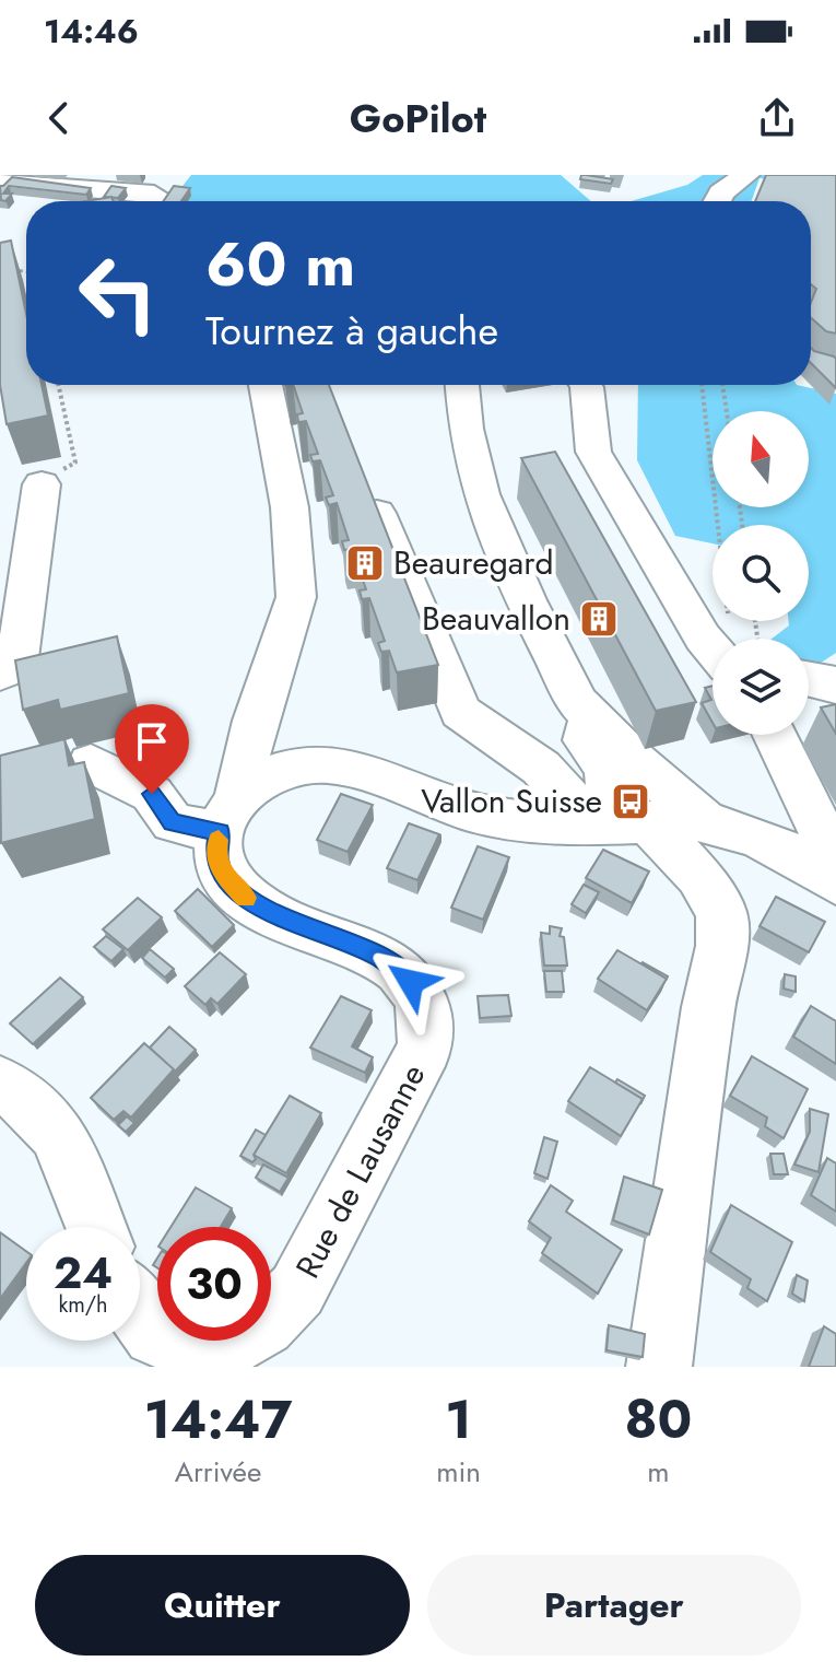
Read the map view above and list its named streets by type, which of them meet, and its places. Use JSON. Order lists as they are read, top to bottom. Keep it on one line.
{"streets":{"street":["Rue de Lausanne"]},"places":{"building":["Beauregard","Beauvallon"],"bus stop":["Vallon Suisse"]},"north":"top","page":{"status":"14:46","header":"GoPilot","turn":["60 m","Tournez à gauche"],"speed":"24 km/h","limit":"30","eta":["14:47","Arrivée","1","min","80","m"],"buttons":["Quitter","Partager"]}}
